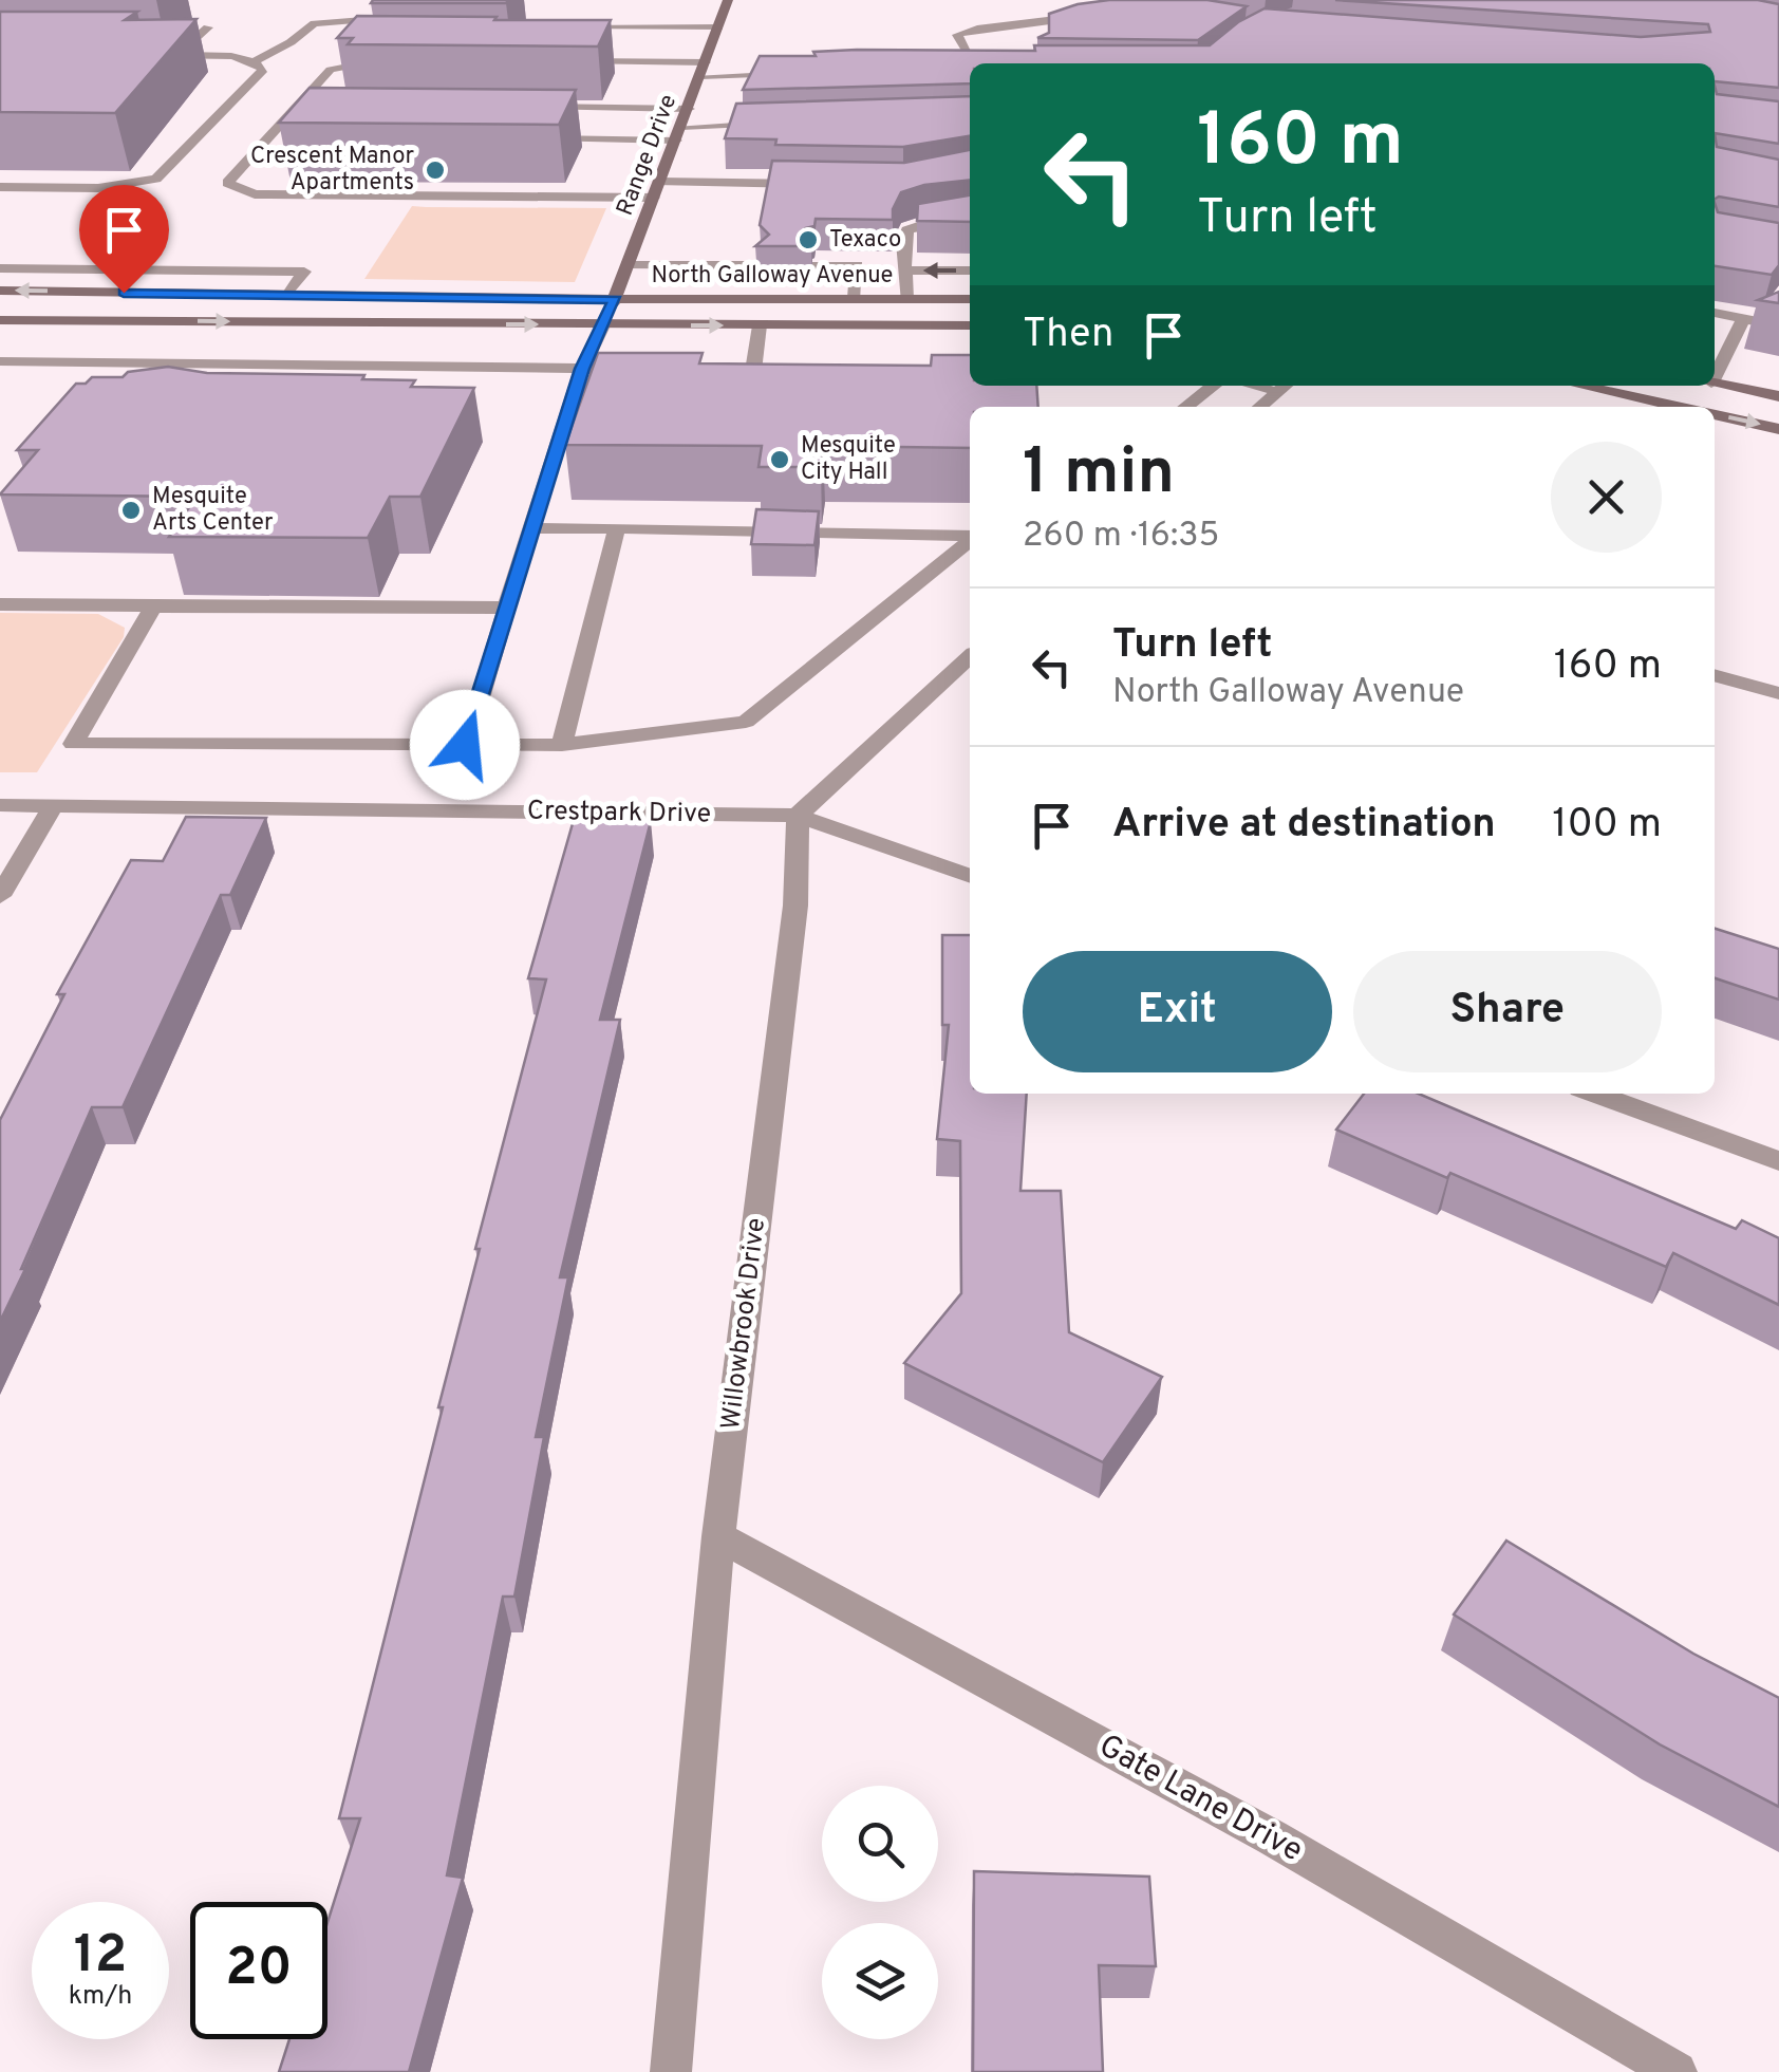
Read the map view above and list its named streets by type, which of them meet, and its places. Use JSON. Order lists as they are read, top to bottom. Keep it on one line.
{"streets":{"main road":["Range Drive","North Galloway Avenue"],"street":["Crestpark Drive","Willowbrook Drive","Gate Lane Drive"]},"crossings":[["Range Drive","North Galloway Avenue"],["Crestpark Drive","Willowbrook Drive"],["Willowbrook Drive","Gate Lane Drive"]],"places":["Crescent Manor Apartments","Texaco","Mesquite City Hall","Mesquite Arts Center"],"page":{"turn":["160 m","Turn left"],"then":"Then","heading":["1 min","260 m · 16:35"],"list":[{"name":"Turn left","note":"North Galloway Avenue","value":"160 m"},{"name":"Arrive at destination","value":"100 m"}],"buttons":["Exit","Share"],"speed":"12 km/h","limit":"20"}}
